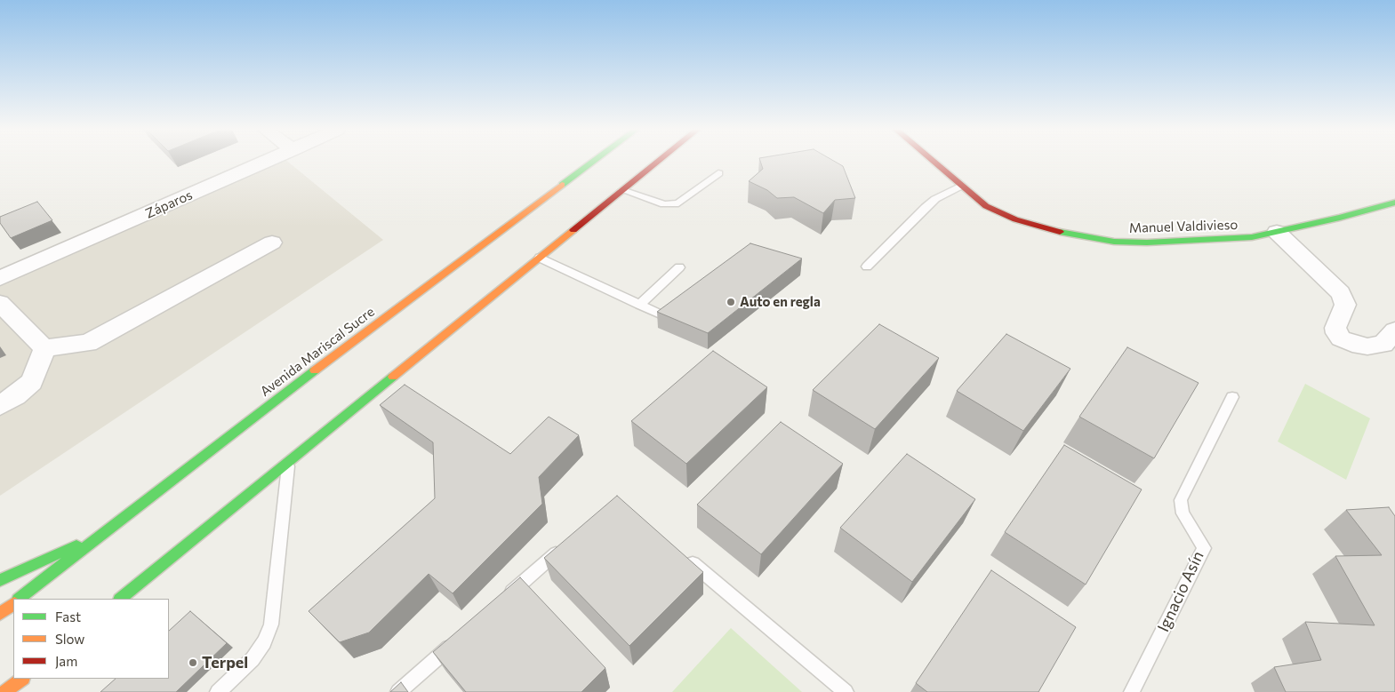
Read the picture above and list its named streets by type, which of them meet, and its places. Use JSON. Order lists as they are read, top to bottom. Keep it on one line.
{"streets":{"main road":["Manuel Valdivieso","Avenida Mariscal Sucre"],"street":["Záparos"],"lane":["Ignacio Asín"]},"places":["Auto en regla","Terpel"],"legend":["Fast","Slow","Jam"]}
